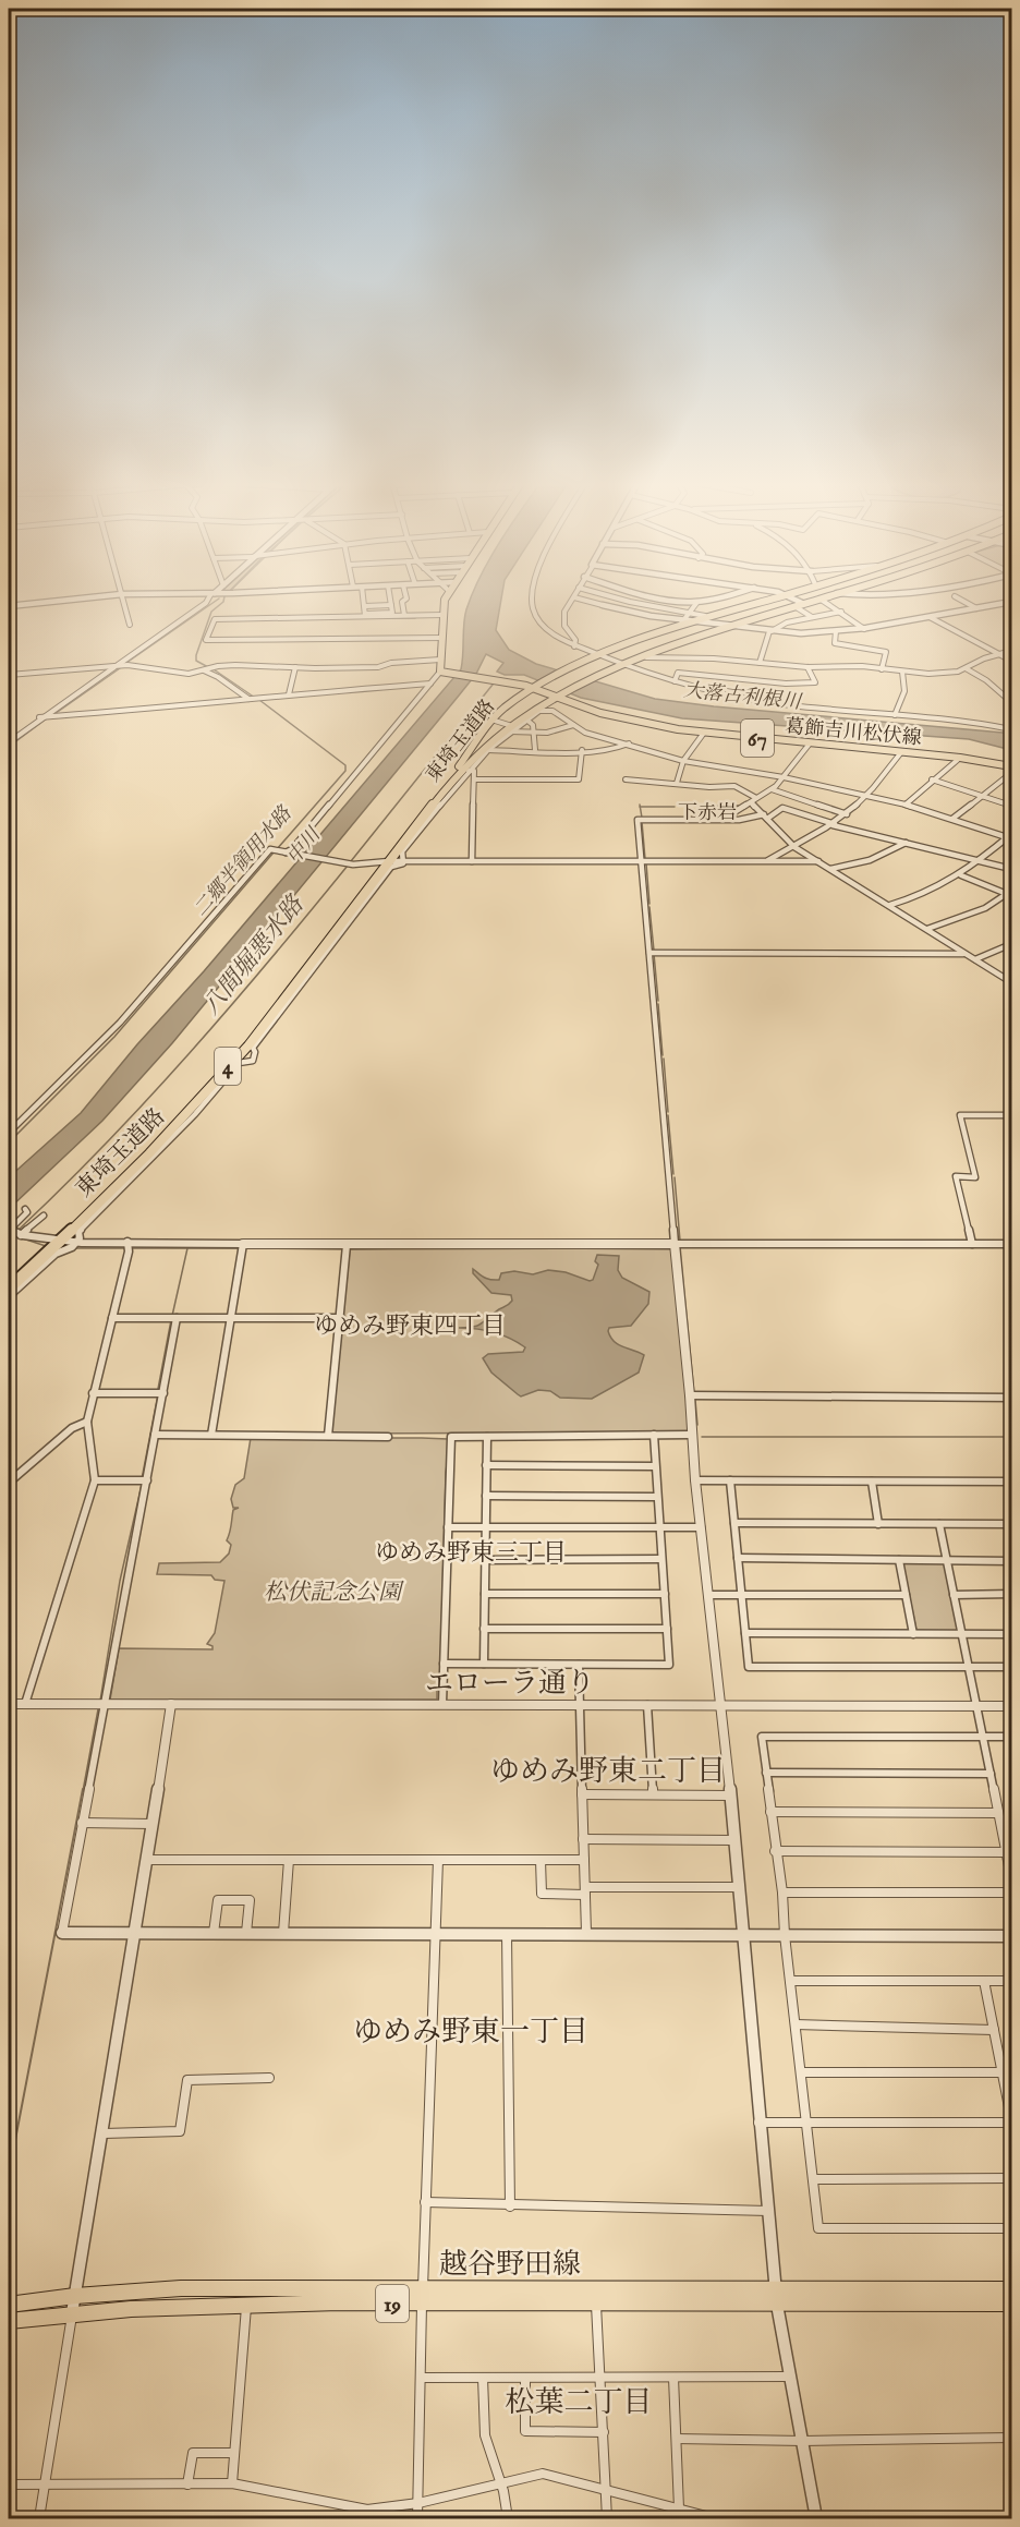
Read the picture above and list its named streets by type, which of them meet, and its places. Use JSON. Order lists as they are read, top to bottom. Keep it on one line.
{"streets":{"main road":["葛飾吉川松伏線","67","東埼玉道路","4","越谷野田線","19"],"street":["エローラ通り"]},"crossings":[["葛飾吉川松伏線","東埼玉道路"]],"districts":["下赤岩","ゆめみ野東四丁目","ゆめみ野東三丁目","ゆめみ野東二丁目","ゆめみ野東一丁目","松葉二丁目"],"water":["大落古利根川","中川","二郷半領用水路","八間堀悪水路"],"parks":["松伏記念公園"]}
